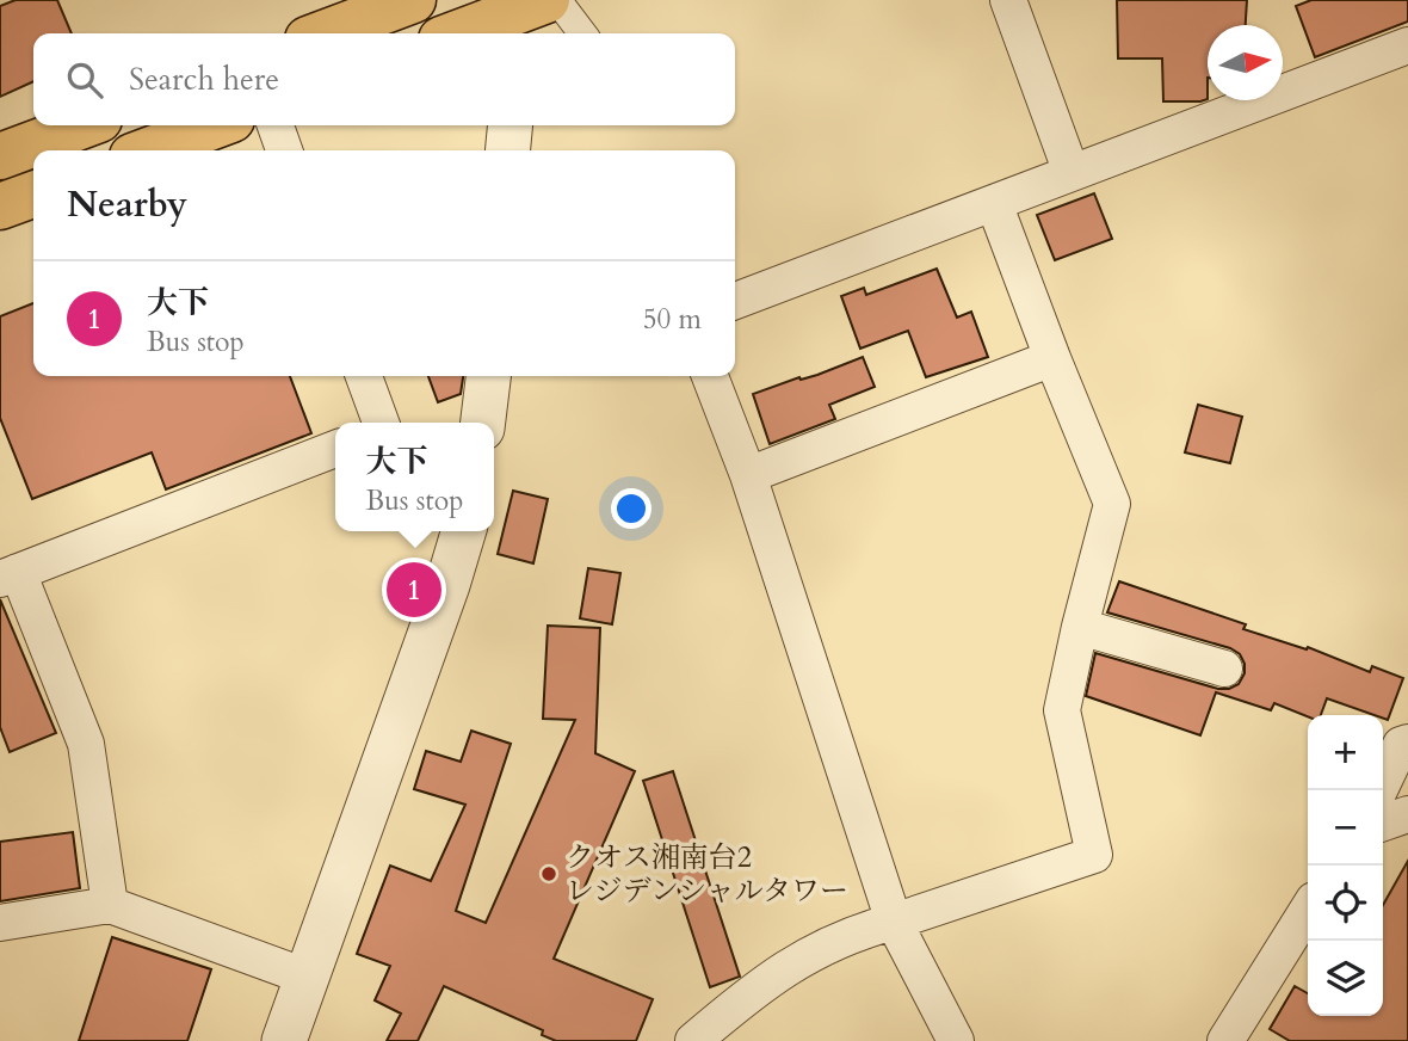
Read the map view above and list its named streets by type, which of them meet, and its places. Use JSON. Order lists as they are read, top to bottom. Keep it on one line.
{"places":["クオス湘南台2 レジデンシャルタワー"],"north":"right","page":{"search":"Search here","heading":"Nearby","list":[{"mark":"1","name":"大下","note":"Bus stop","value":"50 m"}],"popup":["大下","Bus stop"],"pins":"1","map_buttons":["+","−"]}}
